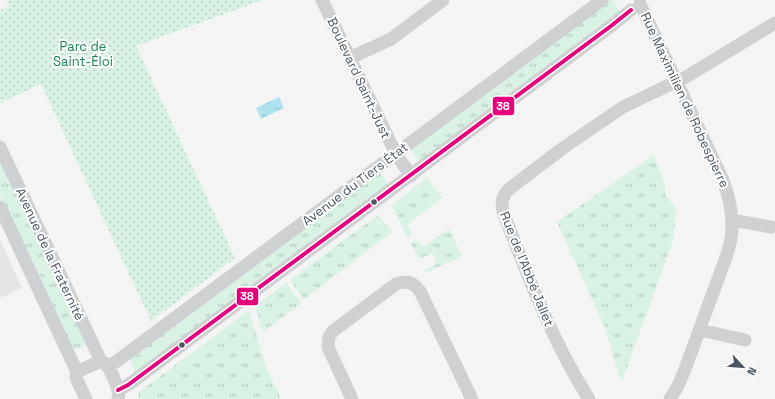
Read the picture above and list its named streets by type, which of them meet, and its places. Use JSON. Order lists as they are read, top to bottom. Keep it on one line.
{"streets":{"street":["Boulevard Saint-Just","Rue Maximilien de Robespierre","Avenue du Tiers État","Avenue de la Fraternité","Rue de l'Abbé Jallet"]},"crossings":[["Boulevard Saint-Just","Avenue du Tiers État"],["Rue Maximilien de Robespierre","Avenue du Tiers État"],["Rue Maximilien de Robespierre","Rue de l'Abbé Jallet"],["Avenue du Tiers État","Avenue de la Fraternité"]],"parks":["Parc de Saint-Éloi"],"lines":["transit line 38"],"north":"bottom right"}
